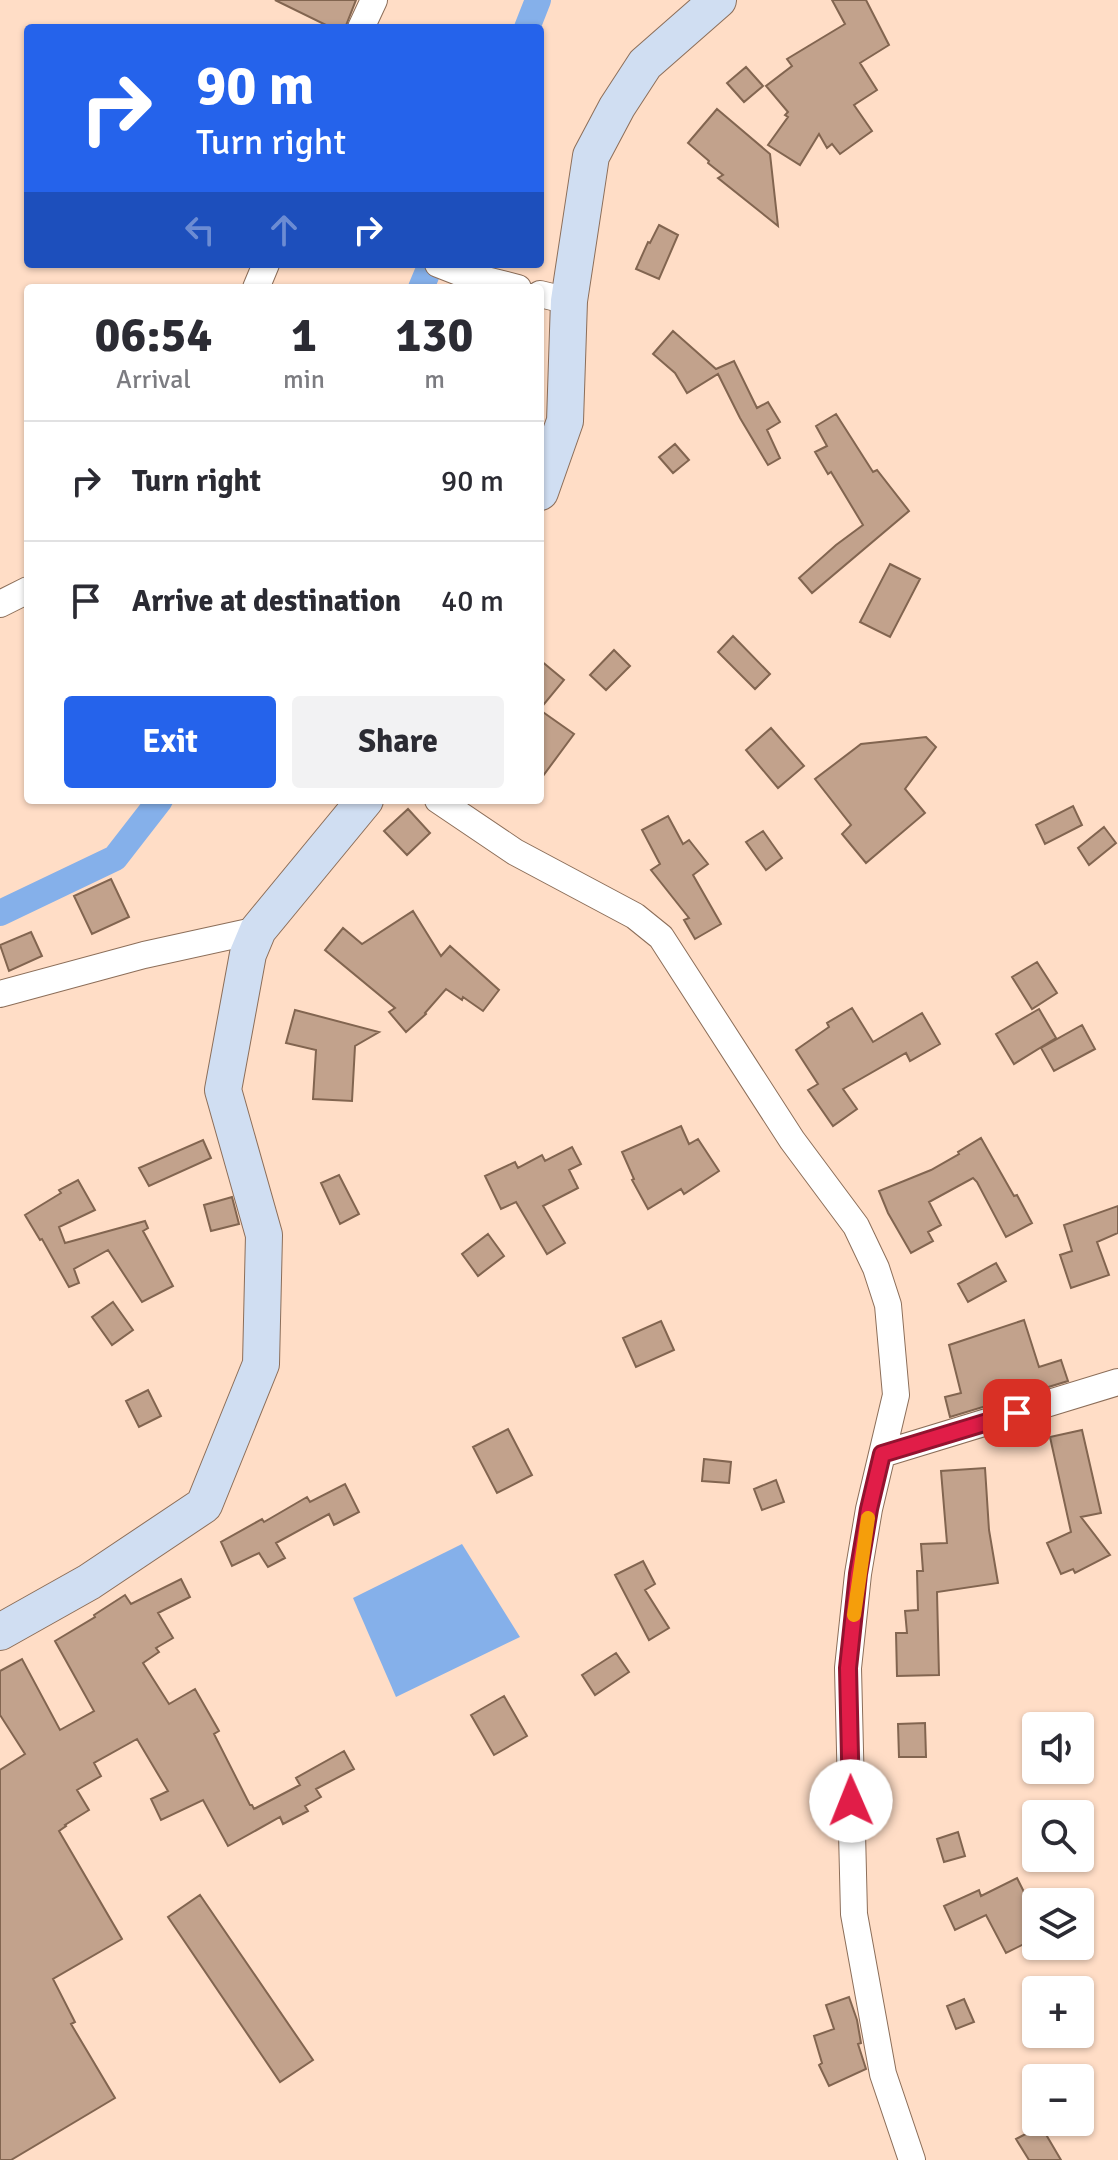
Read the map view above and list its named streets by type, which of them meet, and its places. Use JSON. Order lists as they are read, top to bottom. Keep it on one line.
{"page":{"turn":["90 m","Turn right"],"eta":["06:54","Arrival","1","min","130","m"],"list":[{"name":"Turn right","value":"90 m"},{"name":"Arrive at destination","value":"40 m"}],"buttons":["Exit","Share"],"map_buttons":["+","−"]}}
